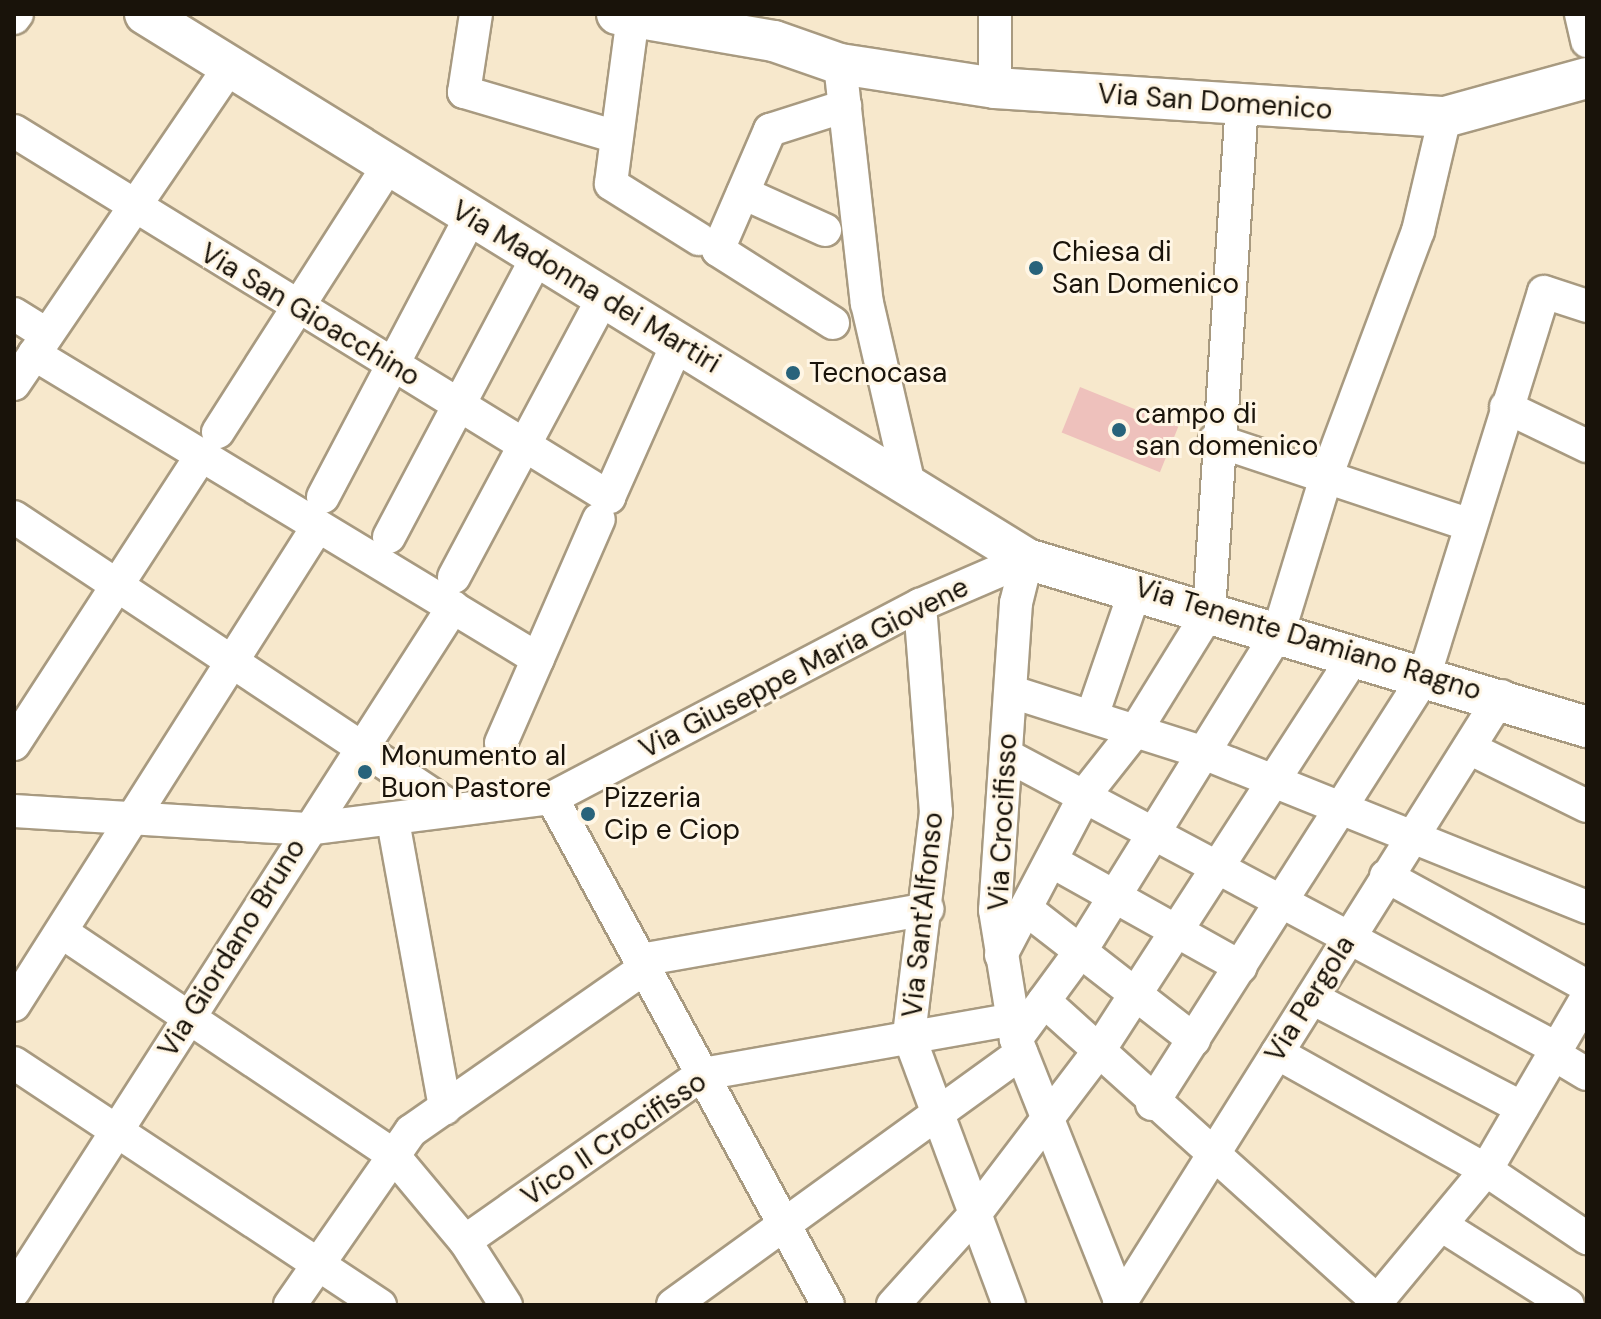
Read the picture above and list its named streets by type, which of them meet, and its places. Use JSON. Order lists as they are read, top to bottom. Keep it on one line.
{"streets":{"street":["Via San Domenico","Via Madonna dei Martiri","Via San Gioacchino","Via Tenente Damiano Ragno","Via Giuseppe Maria Giovene","Via Crocifisso","Via Sant'Alfonso","Via Giordano Bruno","Via Pergola","Vico II Crocifisso"]},"crossings":[["Via Madonna dei Martiri","Via Tenente Damiano Ragno"],["Via Madonna dei Martiri","Via Giuseppe Maria Giovene"],["Via Madonna dei Martiri","Via Crocifisso"],["Via Madonna dei Martiri","Via Giordano Bruno"],["Via San Gioacchino","Via Giordano Bruno"],["Via Tenente Damiano Ragno","Via Giuseppe Maria Giovene"],["Via Tenente Damiano Ragno","Via Crocifisso"],["Via Tenente Damiano Ragno","Via Pergola"],["Via Giuseppe Maria Giovene","Via Crocifisso"],["Via Giuseppe Maria Giovene","Via Sant'Alfonso"],["Via Giuseppe Maria Giovene","Via Giordano Bruno"],["Via Crocifisso","Via Pergola"],["Via Crocifisso","Vico II Crocifisso"],["Via Sant'Alfonso","Vico II Crocifisso"]],"places":["Chiesa di San Domenico","Tecnocasa","campo di san domenico","Monumento al Buon Pastore","Pizzeria Cip e Ciop"]}
